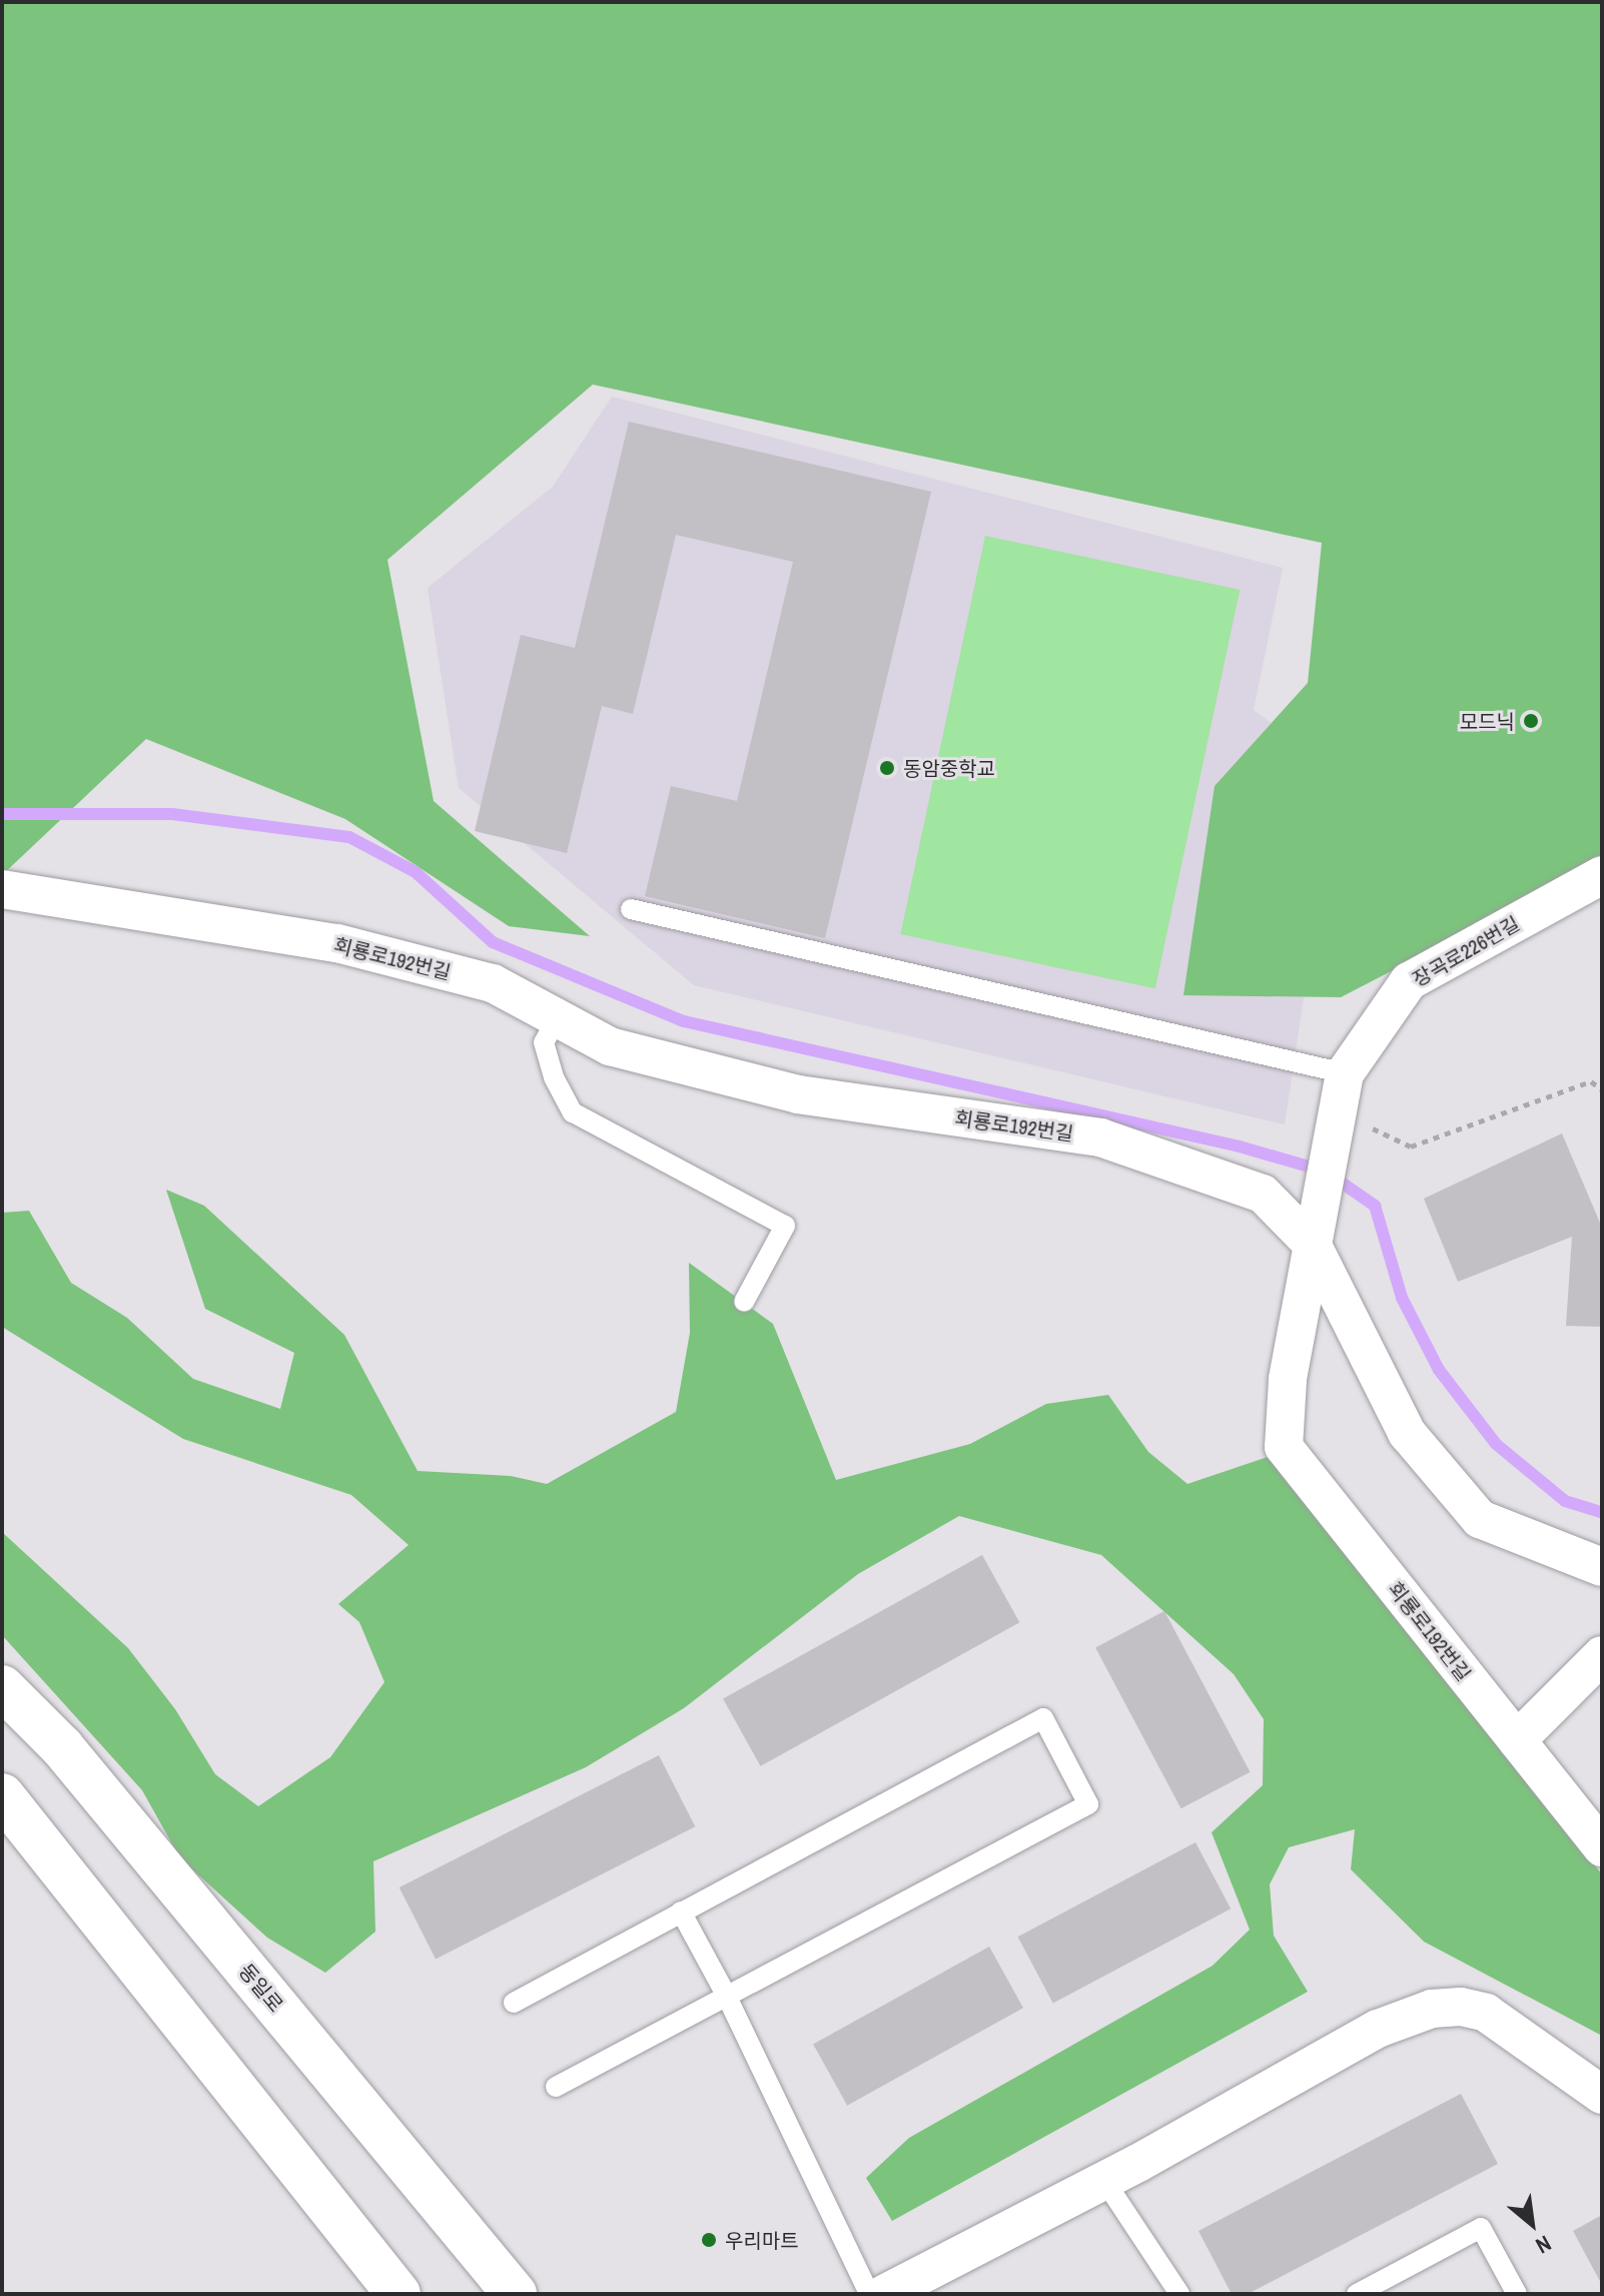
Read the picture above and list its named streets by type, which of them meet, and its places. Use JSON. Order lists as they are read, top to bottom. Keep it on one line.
{"streets":{"street":["장곡로226번길","회룡로192번길","동일로"]},"crossings":[["장곡로226번길","회룡로192번길"]],"places":["모드닉","동암중학교","우리마트"],"north":"bottom right"}
